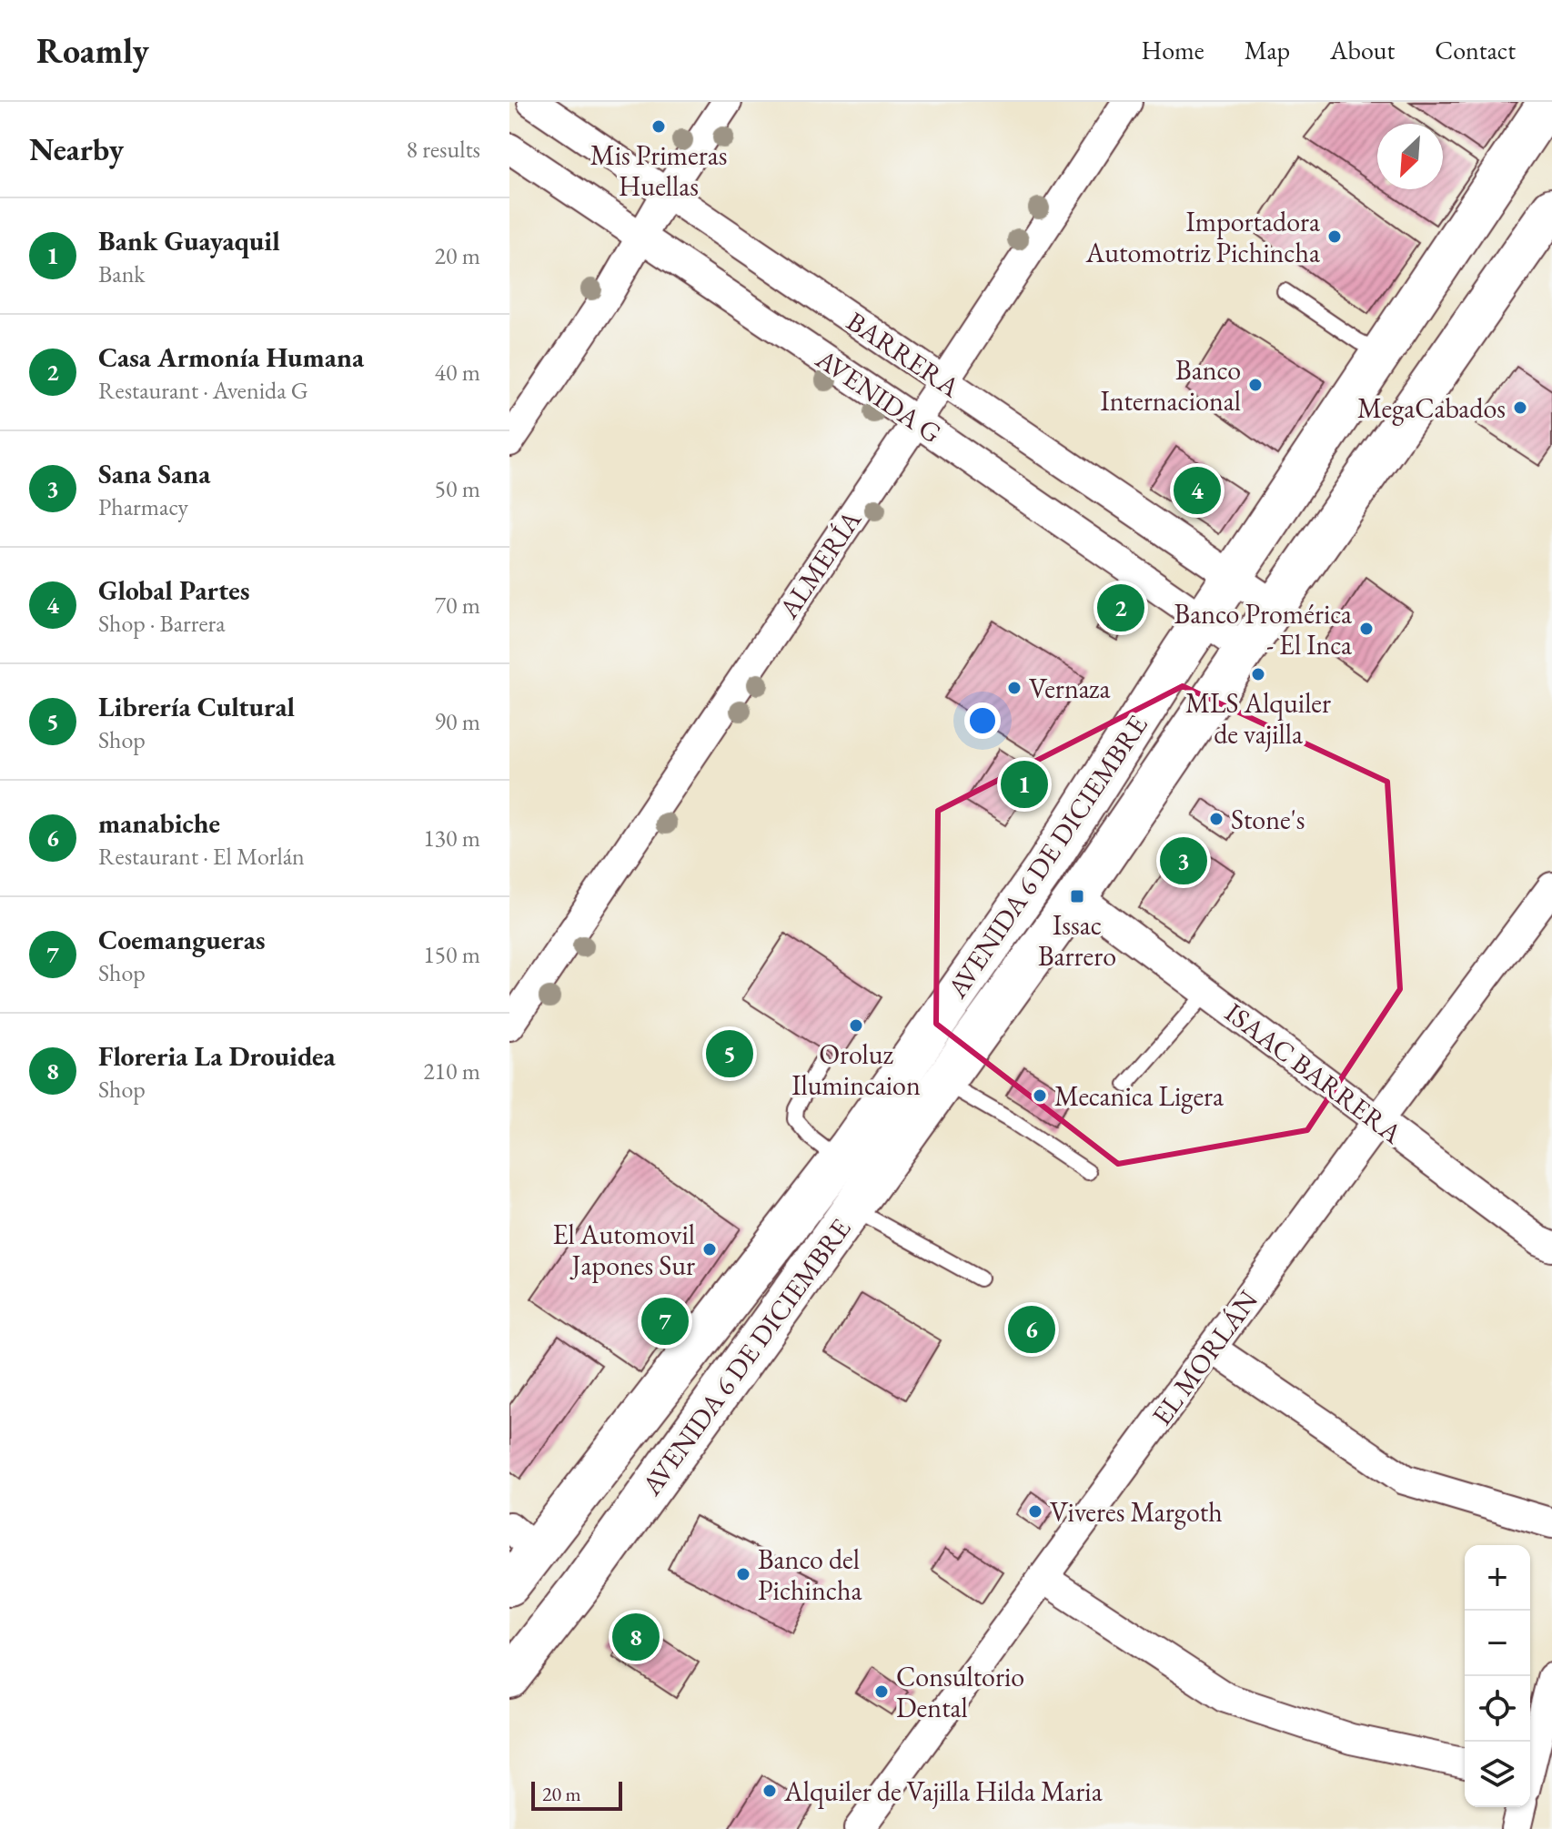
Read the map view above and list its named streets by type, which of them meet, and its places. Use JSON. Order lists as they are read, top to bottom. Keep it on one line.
{"streets":{"main road":["AVENIDA 6 DE DICIEMBRE"],"street":["BARRERA","AVENIDA G","ALMERÍA","ISAAC BARRERA","EL MORLÁN"]},"crossings":[["BARRERA","ALMERÍA"],["BARRERA","AVENIDA 6 DE DICIEMBRE"],["AVENIDA G","ALMERÍA"],["AVENIDA G","AVENIDA 6 DE DICIEMBRE"],["AVENIDA 6 DE DICIEMBRE","ISAAC BARRERA"],["ISAAC BARRERA","EL MORLÁN"]],"places":{"other":["Mis Primeras Huellas","Importadora Automotriz Pichincha","Banco Internacional","MegaCabados","Banco Promérica - El Inca","MLS Alquiler de vajilla","Vernaza","Stone's","Oroluz Ilumincaion","Mecanica Ligera","El Automovil Japones Sur","Viveres Margoth","Banco del Pichincha","Consultorio Dental","Alquiler de Vajilla Hilda Maria"],"transit":["Issac Barrero"]},"scale_bar":"20 m","north":"bottom left","page":{"header":"Roamly","nav":["Home","Map","About","Contact"],"heading":["Nearby","8 results"],"list":[{"mark":"1","name":"Bank Guayaquil","note":"Bank","value":"20 m"},{"mark":"2","name":"Casa Armonía Humana","note":"Restaurant · Avenida G","value":"40 m"},{"mark":"3","name":"Sana Sana","note":"Pharmacy","value":"50 m"},{"mark":"4","name":"Global Partes","note":"Shop · Barrera","value":"70 m"},{"mark":"5","name":"Librería Cultural","note":"Shop","value":"90 m"},{"mark":"6","name":"manabiche","note":"Restaurant · El Morlán","value":"130 m"},{"mark":"7","name":"Coemangueras","note":"Shop","value":"150 m"},{"mark":"8","name":"Floreria La Drouidea","note":"Shop","value":"210 m"}],"pins":["4","2","1","3","5","7","6","8"],"map_buttons":["+","−"],"scale":"20 m"}}
